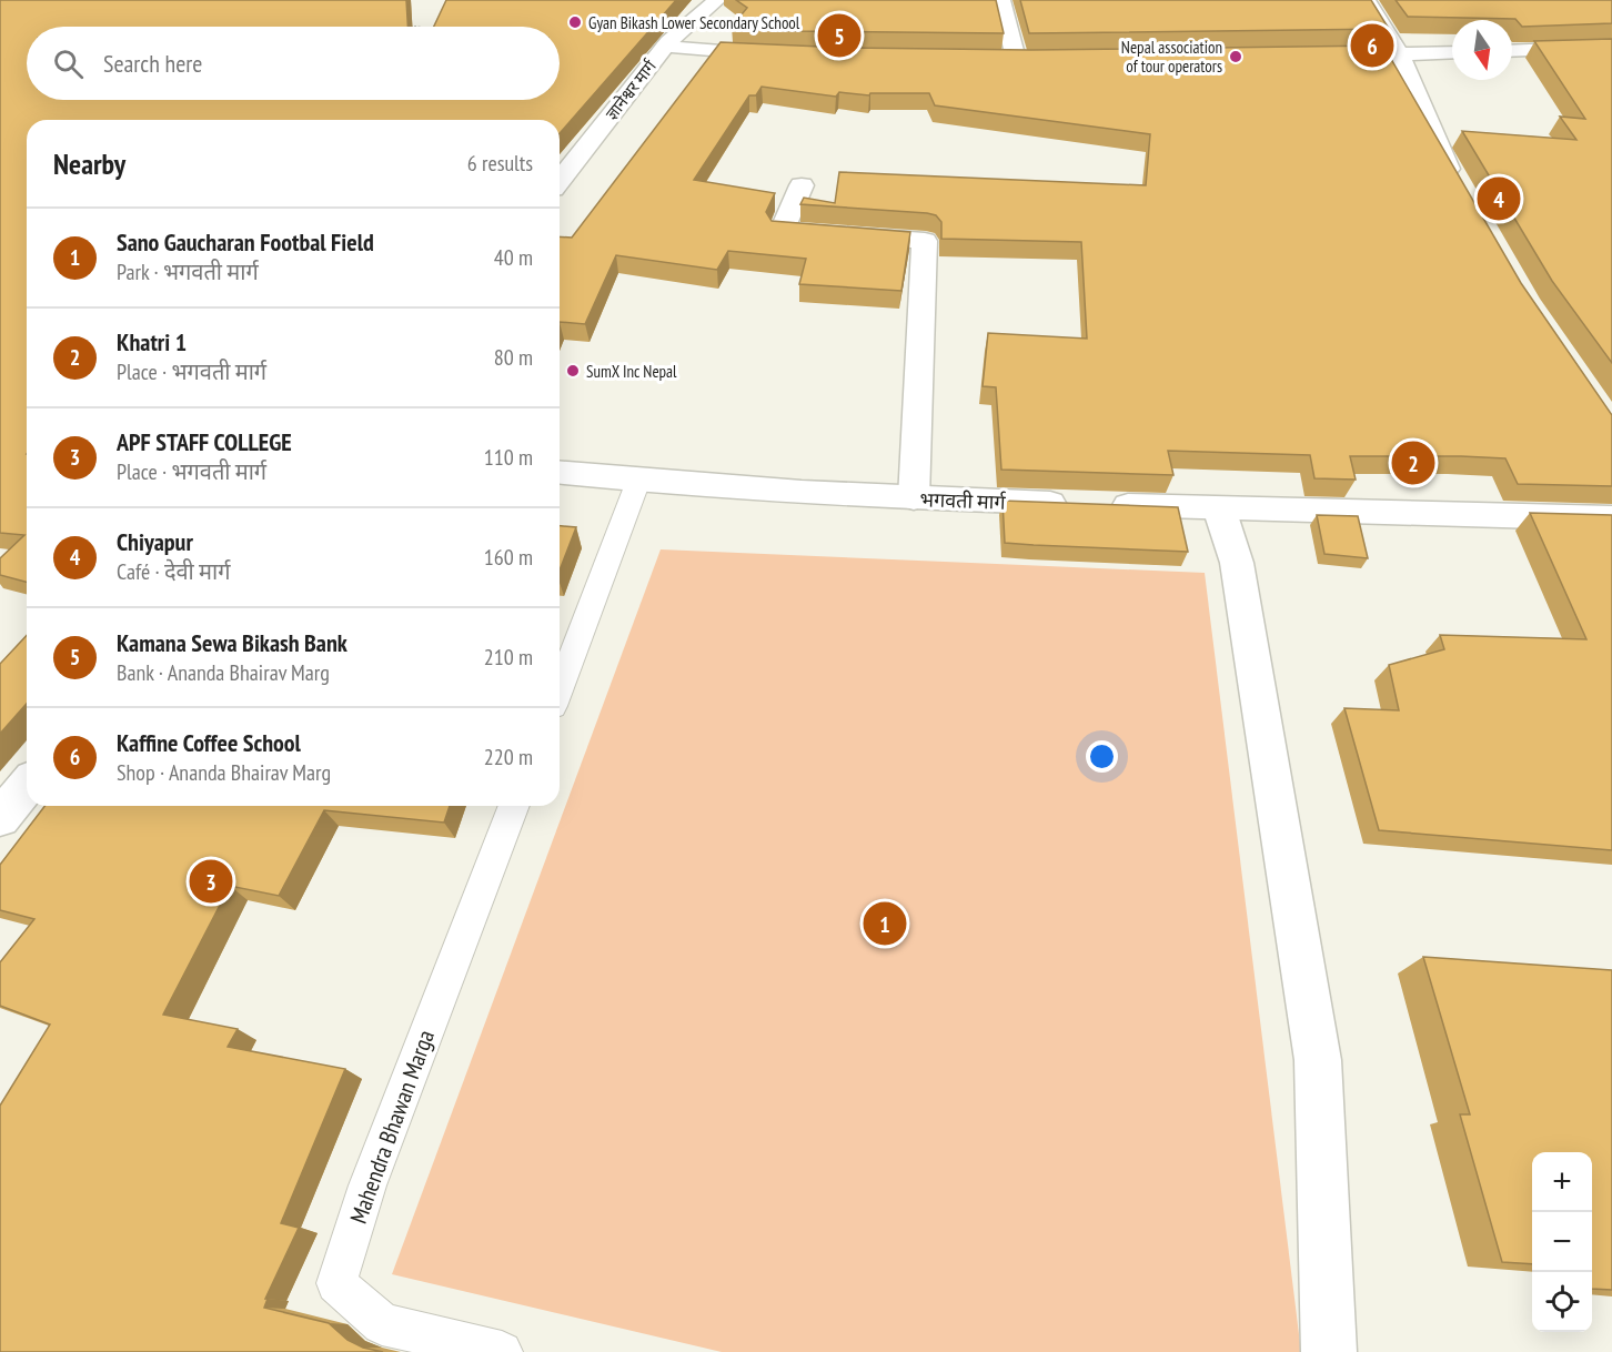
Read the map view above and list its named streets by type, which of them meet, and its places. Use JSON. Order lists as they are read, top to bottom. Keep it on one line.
{"streets":{"street":["ज्ञानेश्वर मार्ग","भगवती मार्ग"],"lane":["Mahendra Bhawan Marga"]},"places":["Gyan Bikash Lower Secondary School","Nepal association of tour operators","SumX Inc Nepal"],"north":"bottom","page":{"pins":["5","6","4","2","3","1"],"search":"Search here","heading":["Nearby","6 results"],"list":[{"mark":"1","name":"Sano Gaucharan Footbal Field","note":"Park · भगवती मार्ग","value":"40 m"},{"mark":"2","name":"Khatri 1","note":"Place · भगवती मार्ग","value":"80 m"},{"mark":"3","name":"APF STAFF COLLEGE","note":"Place · भगवती मार्ग","value":"110 m"},{"mark":"4","name":"Chiyapur","note":"Café · देवी मार्ग","value":"160 m"},{"mark":"5","name":"Kamana Sewa Bikash Bank","note":"Bank · Ananda Bhairav Marg","value":"210 m"},{"mark":"6","name":"Kaffine Coffee School","note":"Shop · Ananda Bhairav Marg","value":"220 m"}],"map_buttons":["+","−"]}}
